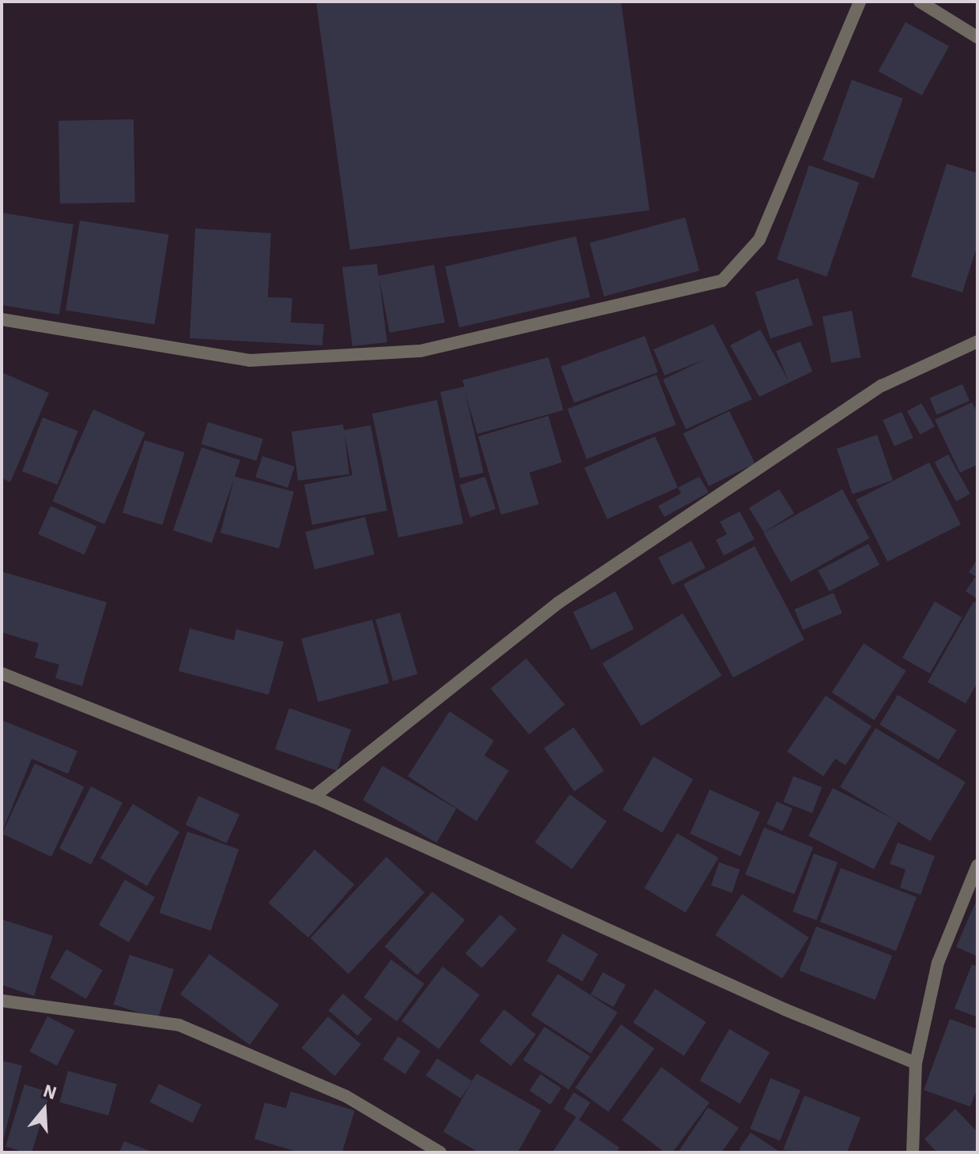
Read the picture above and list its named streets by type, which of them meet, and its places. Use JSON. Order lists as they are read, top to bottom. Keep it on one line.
{"north":"top"}
